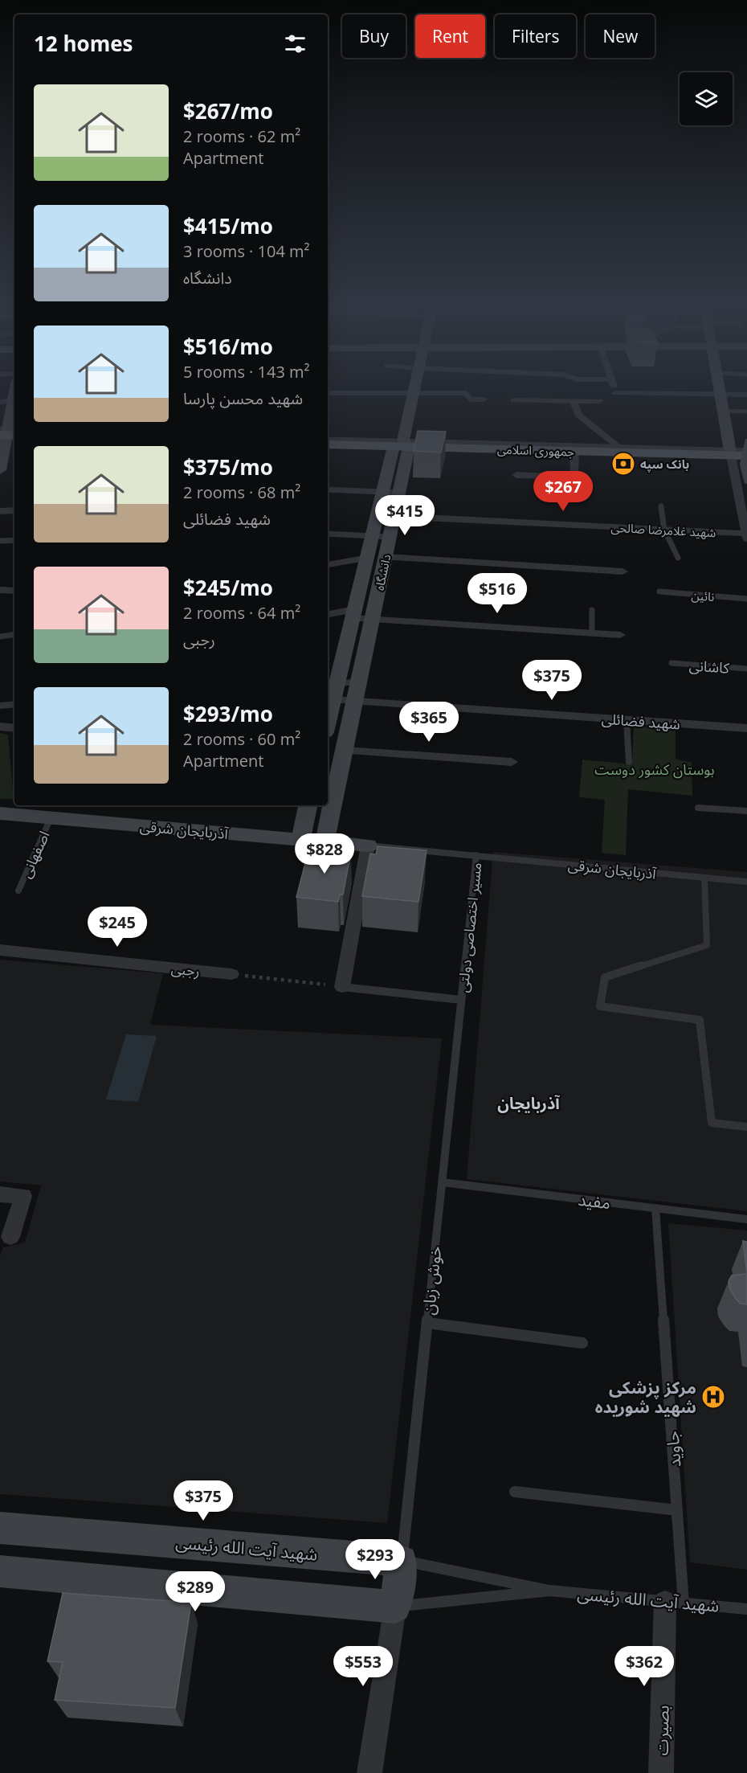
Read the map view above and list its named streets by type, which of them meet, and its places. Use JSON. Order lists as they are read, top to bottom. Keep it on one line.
{"streets":{"main road":["جمهوری اسلامی","دانشگاه","آذربایجان شرقی","شهید آیت الله رئیسی"],"street":["شهید غلامرضا صالحی","شهید فضائلی","رجبی","بصیرت"],"lane":["نائین","کاشانی","اصفهانی","مسیر اختصاصی دولتی","مفید","خوش زبان","جاوید"]},"crossings":[["جمهوری اسلامی","دانشگاه"],["شهید غلامرضا صالحی","دانشگاه"],["دانشگاه","شهید فضائلی"],["دانشگاه","آذربایجان شرقی"],["آذربایجان شرقی","اصفهانی"],["آذربایجان شرقی","مسیر اختصاصی دولتی"],["مسیر اختصاصی دولتی","خوش زبان"],["مفید","خوش زبان"],["مفید","جاوید"],["خوش زبان","شهید آیت الله رئیسی"],["جاوید","شهید آیت الله رئیسی"],["جاوید","بصیرت"],["شهید آیت الله رئیسی","بصیرت"]],"districts":["آذربایجان"],"parks":["بوستان کشور دوست"],"places":{"bank":["بانک سپه"],"hospital":["مرکز پزشکی شهید شوریده"]},"page":{"chip":["Buy","Rent","Filters","New"],"heading":"12 homes","list":[{"name":"$267/mo","note":"2 rooms · 62 m² · Apartment"},{"name":"$415/mo","note":"3 rooms · 104 m² · دانشگاه"},{"name":"$516/mo","note":"5 rooms · 143 m² · شهید محسن پارسا"},{"name":"$375/mo","note":"2 rooms · 68 m² · شهید فضائلی"},{"name":"$245/mo","note":"2 rooms · 64 m² · رجبی"},{"name":"$293/mo","note":"2 rooms · 60 m² · Apartment"}],"price":["$267","$415","$516","$375","$365","$828","$245","$375","$293","$289","$553","$362"]}}
